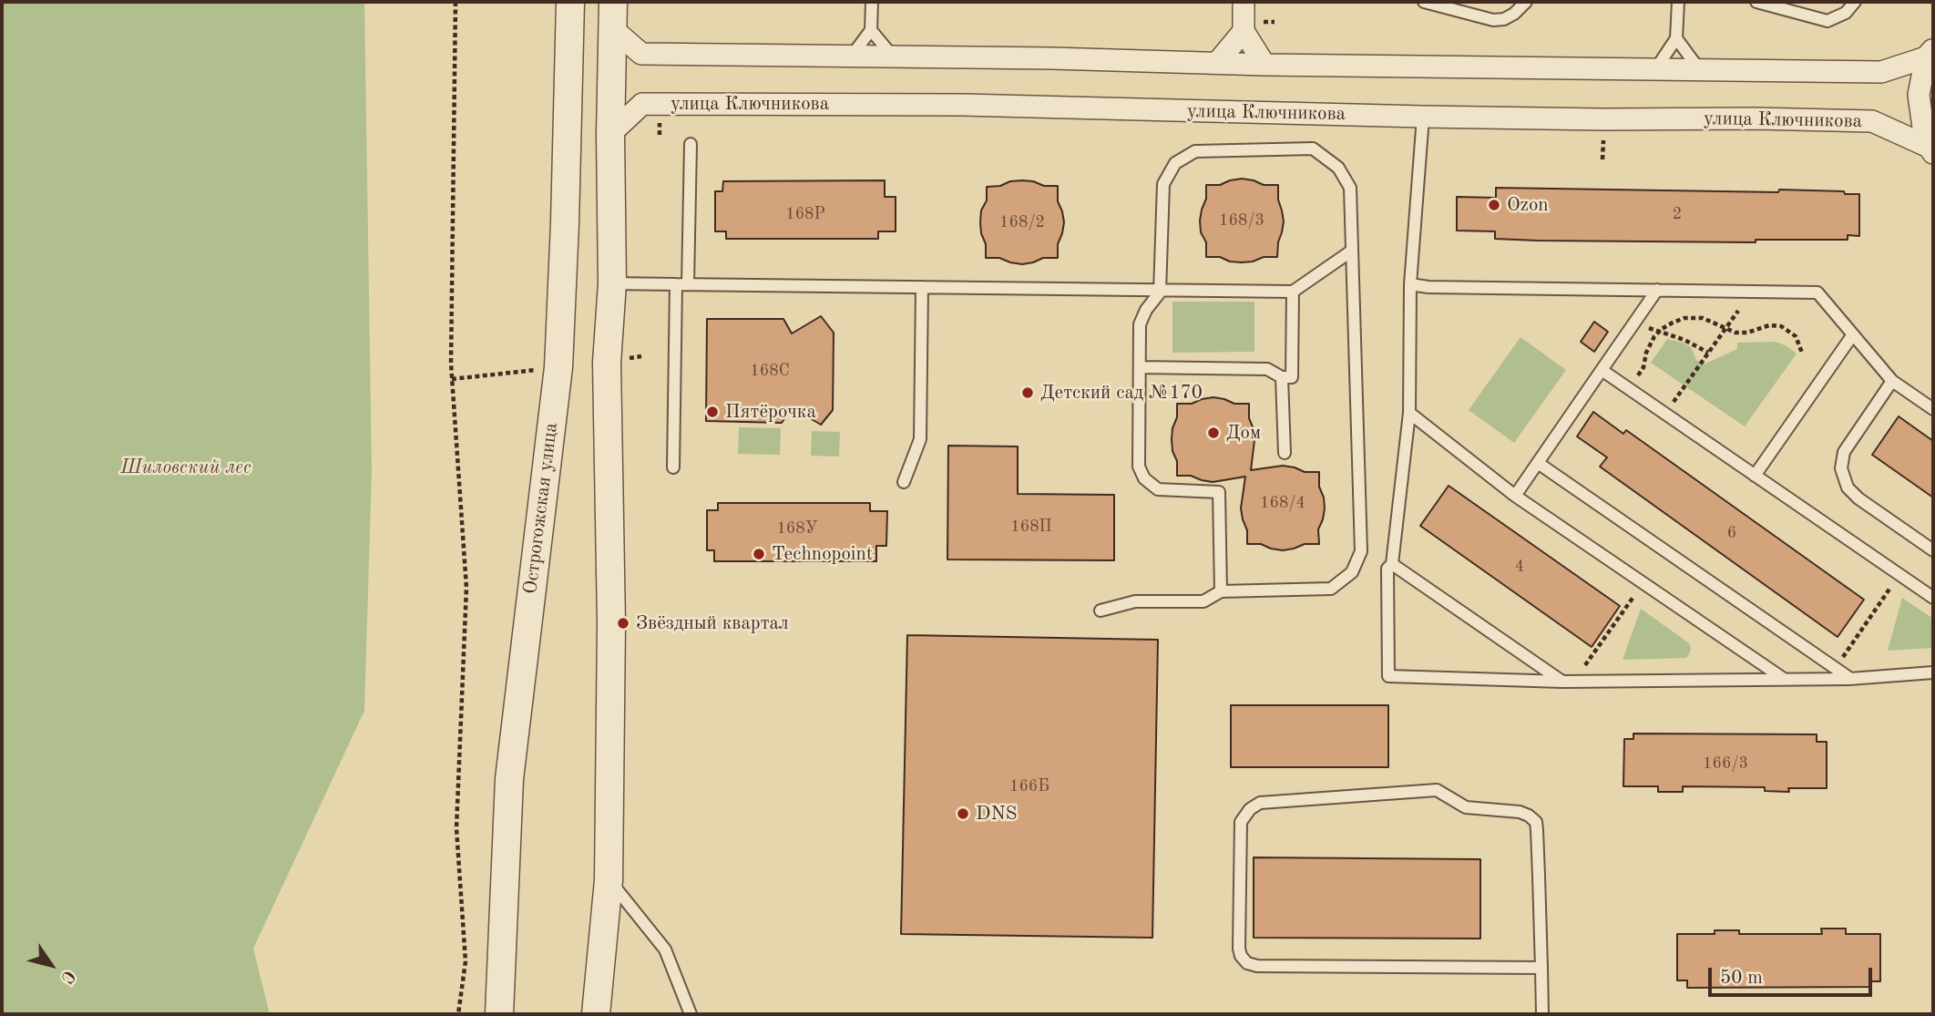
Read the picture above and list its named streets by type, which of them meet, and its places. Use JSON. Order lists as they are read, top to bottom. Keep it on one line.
{"streets":{"street":["улица Ключникова","Острогожская улица"]},"parks":["Шиловский лес"],"places":["Ozon","Детский сад №170","Пятёрочка","Дом","Technopoint","Звёздный квартал","DNS"],"house_numbers":["168Р","2","168/3","168/2","168С","168/4","168П","168У","6","4","166/3","166Б"],"scale_bar":"50 m","north":"bottom right"}
